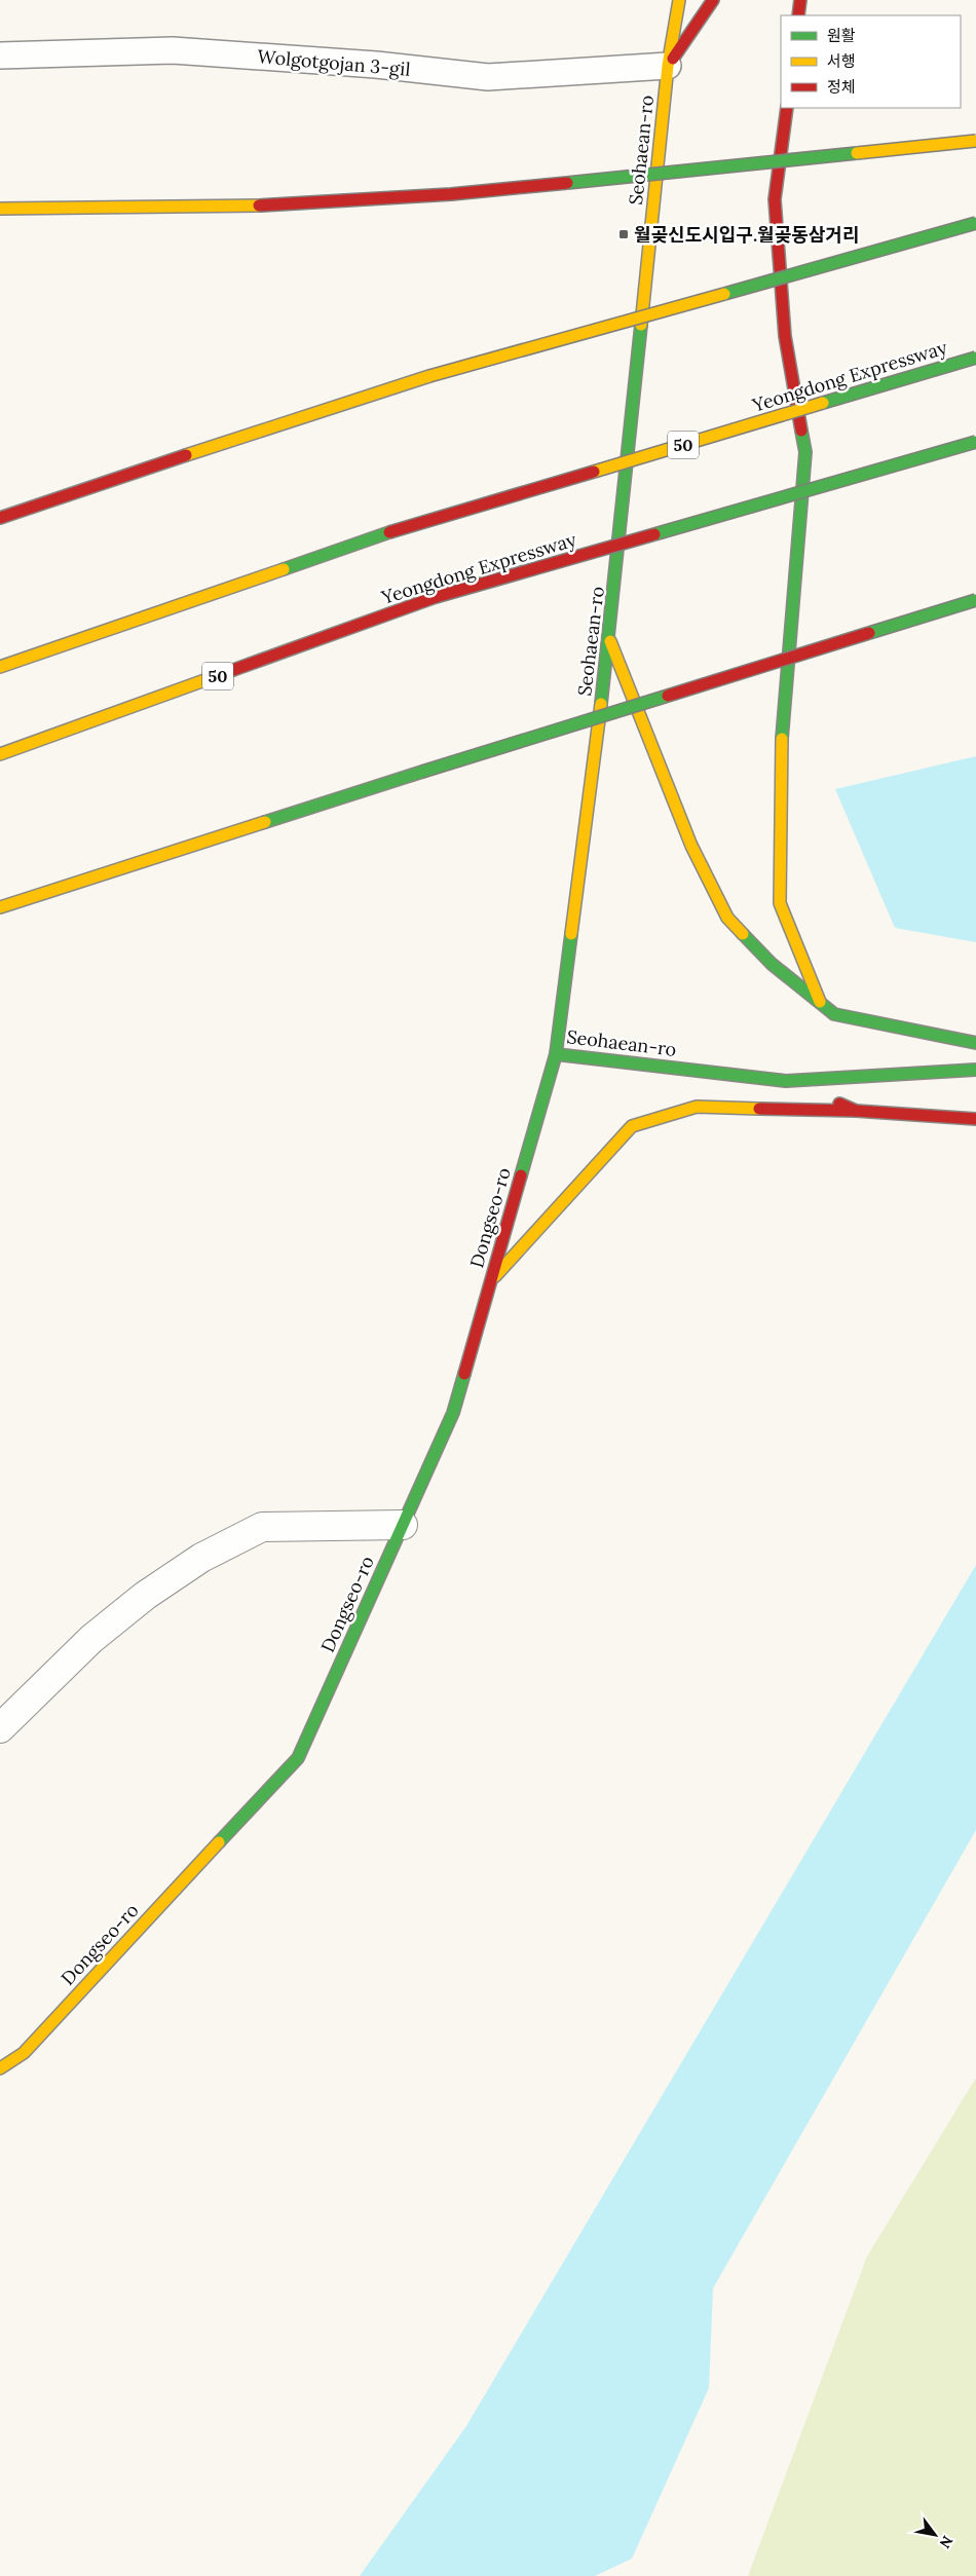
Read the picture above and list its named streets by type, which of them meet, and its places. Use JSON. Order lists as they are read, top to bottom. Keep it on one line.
{"streets":{"main road":["Seohaean-ro","Yeongdong Expressway","50","Dongseo-ro"],"lane":["Wolgotgojan 3-gil"]},"crossings":[["Wolgotgojan 3-gil","Seohaean-ro"],["Seohaean-ro","Dongseo-ro"]],"places":{"transit":["월곶신도시입구.월곶동삼거리"]},"legend":["원활","서행","정체"],"north":"bottom right"}
